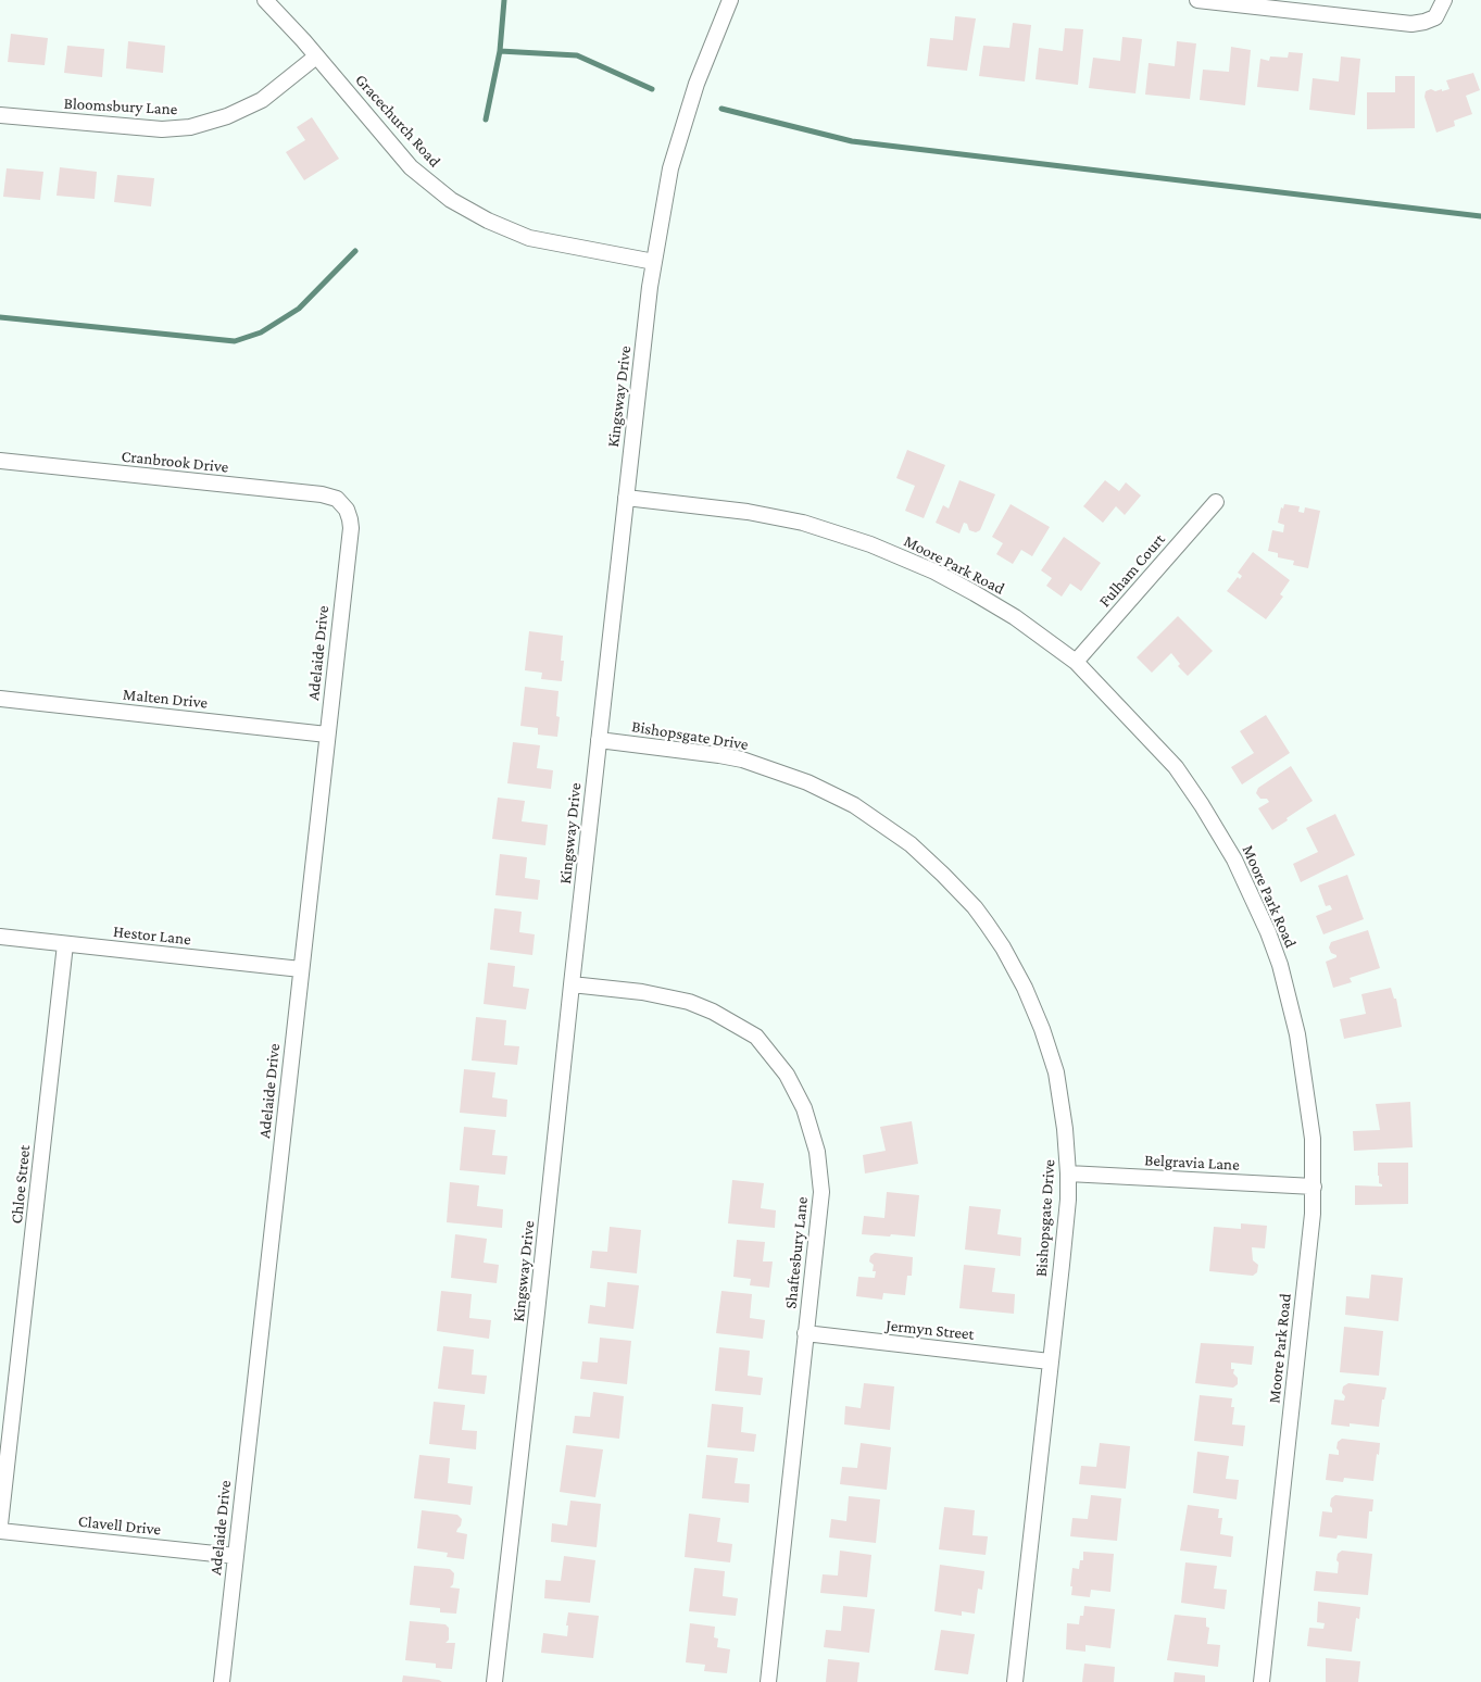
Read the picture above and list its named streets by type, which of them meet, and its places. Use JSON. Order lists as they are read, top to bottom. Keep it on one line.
{"streets":{"street":["Bloomsbury Lane","Gracechurch Road","Kingsway Drive","Cranbrook Drive","Moore Park Road","Fulham Court","Adelaide Drive","Malten Drive","Bishopsgate Drive","Hestor Lane","Belgravia Lane","Chloe Street","Shaftesbury Lane","Jermyn Street","Clavell Drive"]},"crossings":[["Bloomsbury Lane","Gracechurch Road"],["Gracechurch Road","Kingsway Drive"],["Kingsway Drive","Moore Park Road"],["Kingsway Drive","Bishopsgate Drive"],["Kingsway Drive","Shaftesbury Lane"],["Cranbrook Drive","Adelaide Drive"],["Moore Park Road","Fulham Court"],["Moore Park Road","Belgravia Lane"],["Adelaide Drive","Malten Drive"],["Adelaide Drive","Hestor Lane"],["Adelaide Drive","Clavell Drive"],["Bishopsgate Drive","Belgravia Lane"],["Bishopsgate Drive","Jermyn Street"],["Hestor Lane","Chloe Street"],["Shaftesbury Lane","Jermyn Street"]]}
